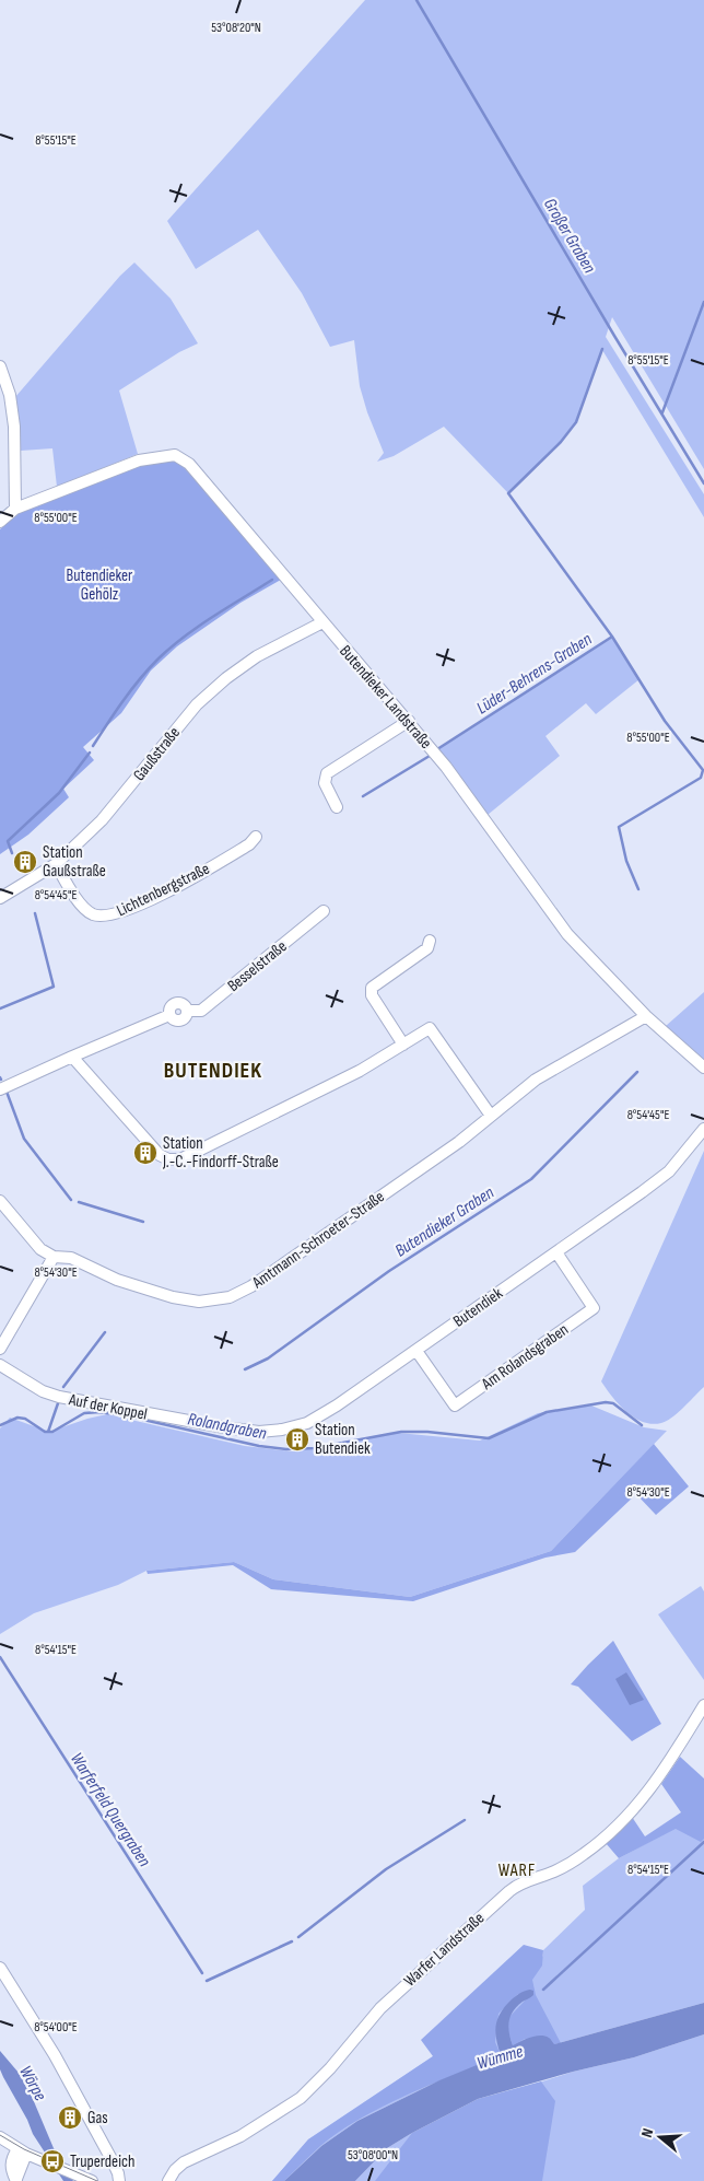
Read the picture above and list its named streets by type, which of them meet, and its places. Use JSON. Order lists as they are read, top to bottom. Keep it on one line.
{"streets":{"street":["Butendieker Landstraße","Gaußstraße","Lichtenbergstraße","Besselstraße","Amtmann-Schroeter-Straße","Butendiek","Am Rolandsgraben","Auf der Koppel","Warfer Landstraße"]},"crossings":[["Butendieker Landstraße","Gaußstraße"],["Butendieker Landstraße","Amtmann-Schroeter-Straße"],["Gaußstraße","Lichtenbergstraße"],["Butendiek","Am Rolandsgraben"],["Butendiek","Auf der Koppel"]],"districts":["BUTENDIEK","WARF"],"water":["Großer Graben","Lüder-Behrens-Graben","Butendieker Graben","Rolandgraben","Warferfeld Quergraben","Wümme","Wörpe"],"parks":["Butendieker Gehölz"],"places":{"building":["Station Gaußstraße","Station J.-C.-Findorff-Straße","Station Butendiek","Gas"],"bus stop":["Truperdeich"]},"north":"left","coordinates":["53°08'20\"N","8°55'15\"E","8°55'00\"E","8°54'45\"E","8°54'30\"E","8°54'15\"E","8°54'00\"E","53°08'00\"N"]}
